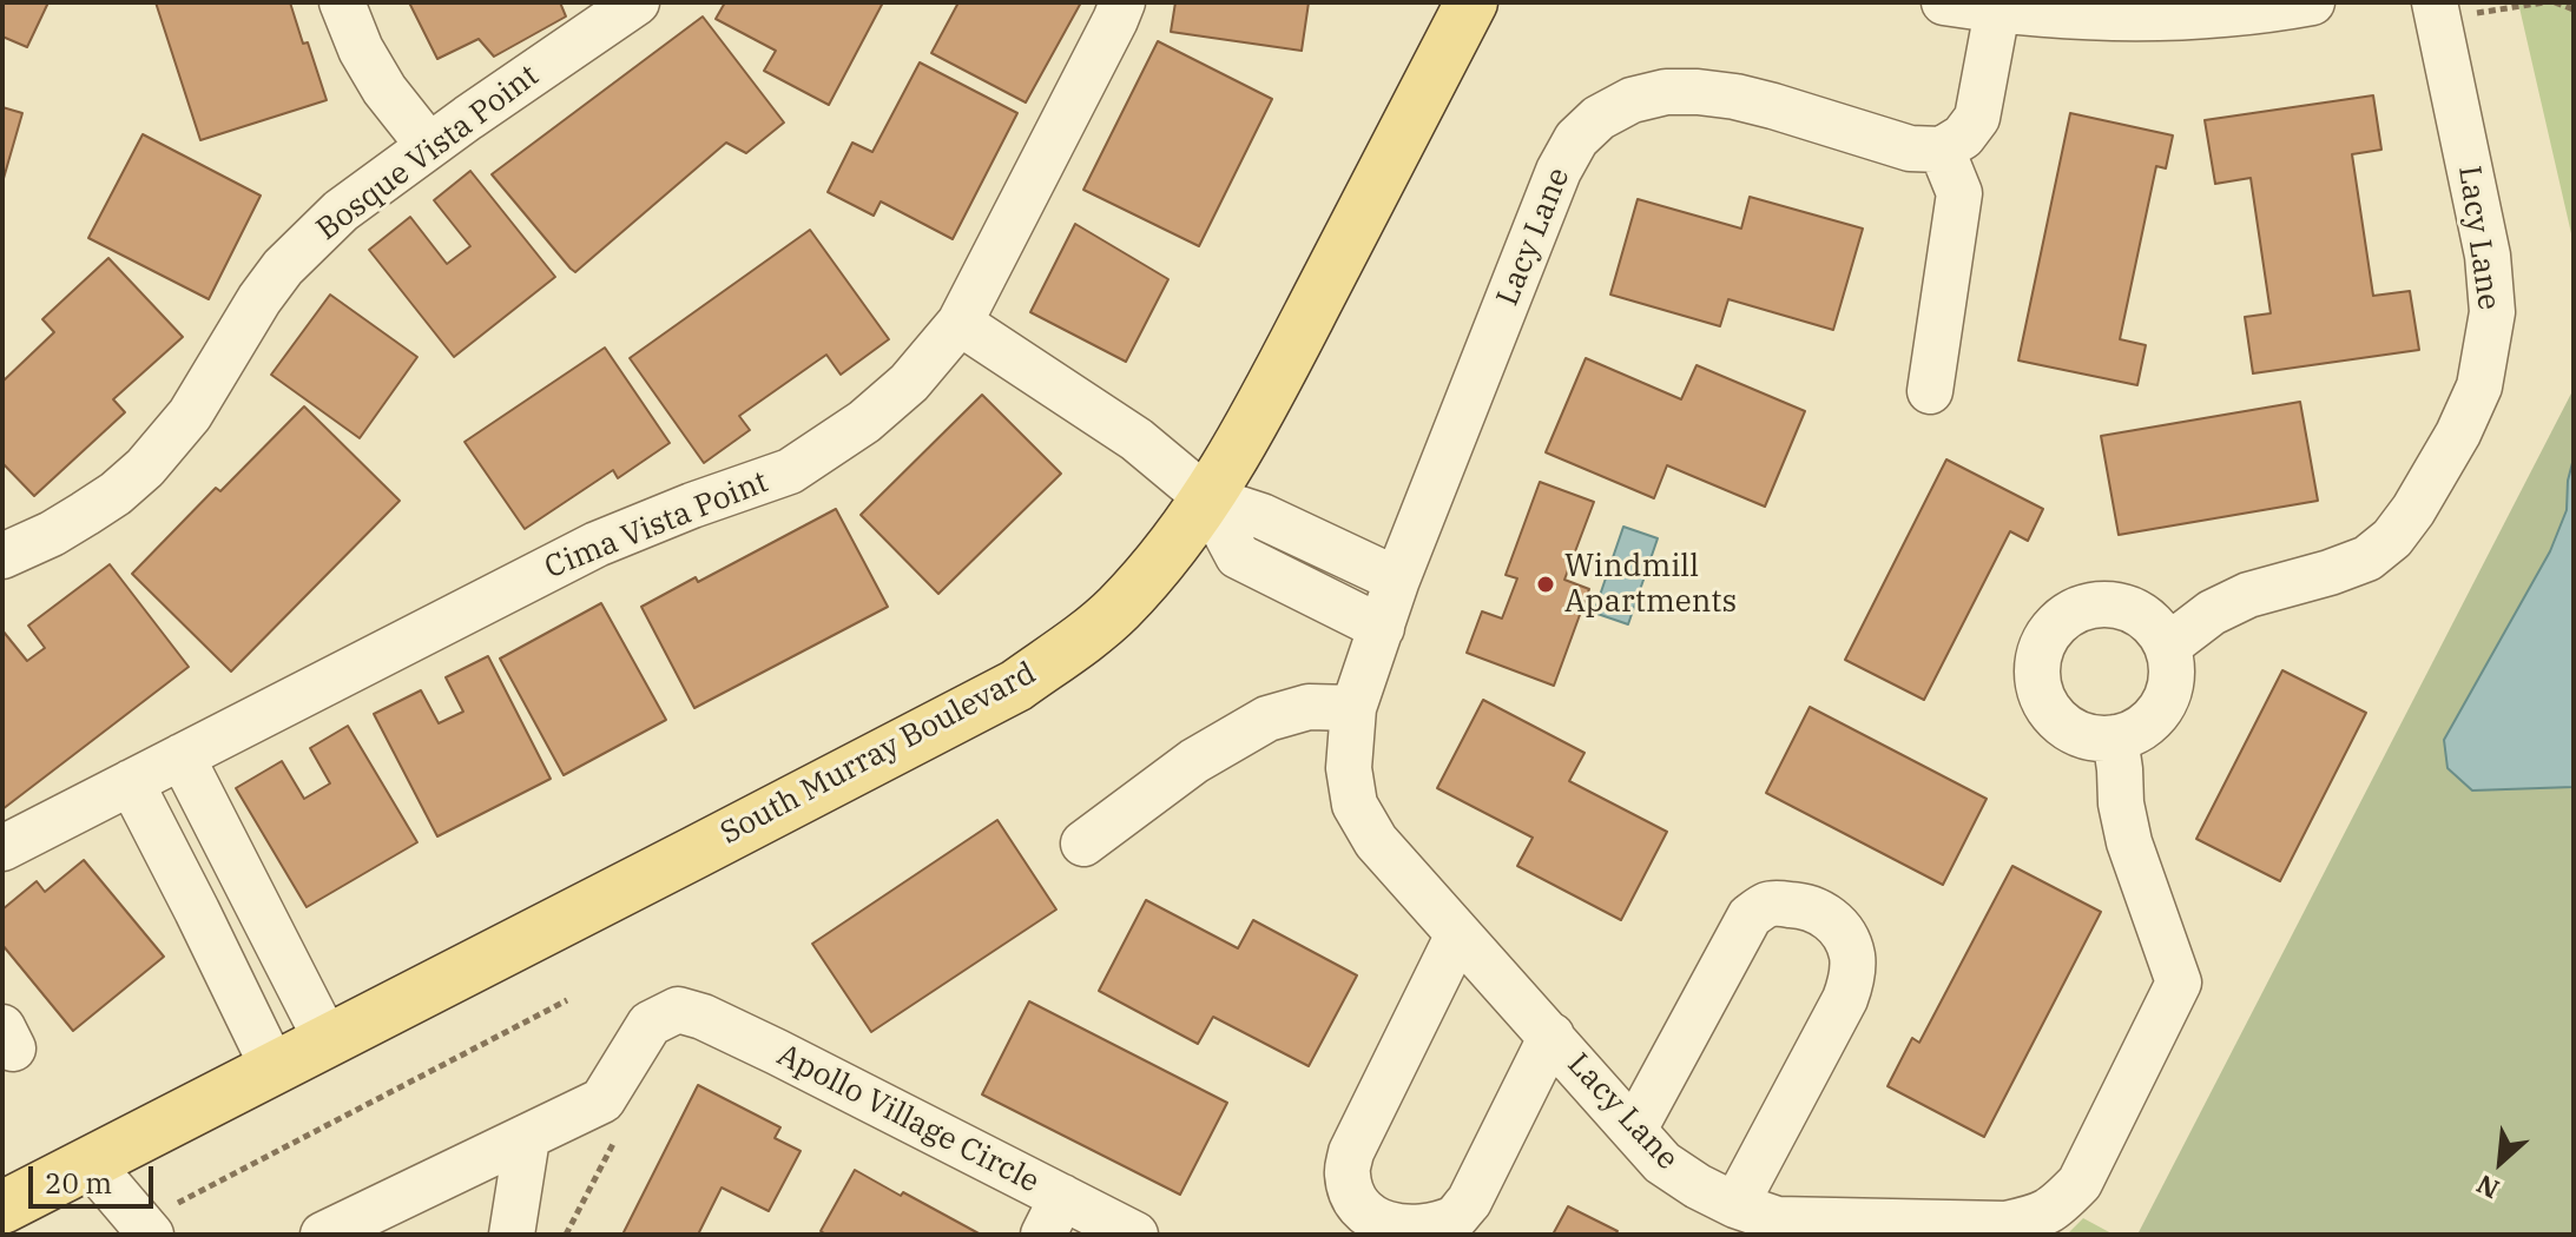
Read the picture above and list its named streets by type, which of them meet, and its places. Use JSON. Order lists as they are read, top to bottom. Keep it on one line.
{"streets":{"main road":["South Murray Boulevard"],"street":["Bosque Vista Point","Lacy Lane","Cima Vista Point","Apollo Village Circle"]},"places":["Windmill Apartments"],"scale_bar":"20 m","north":"bottom left"}
